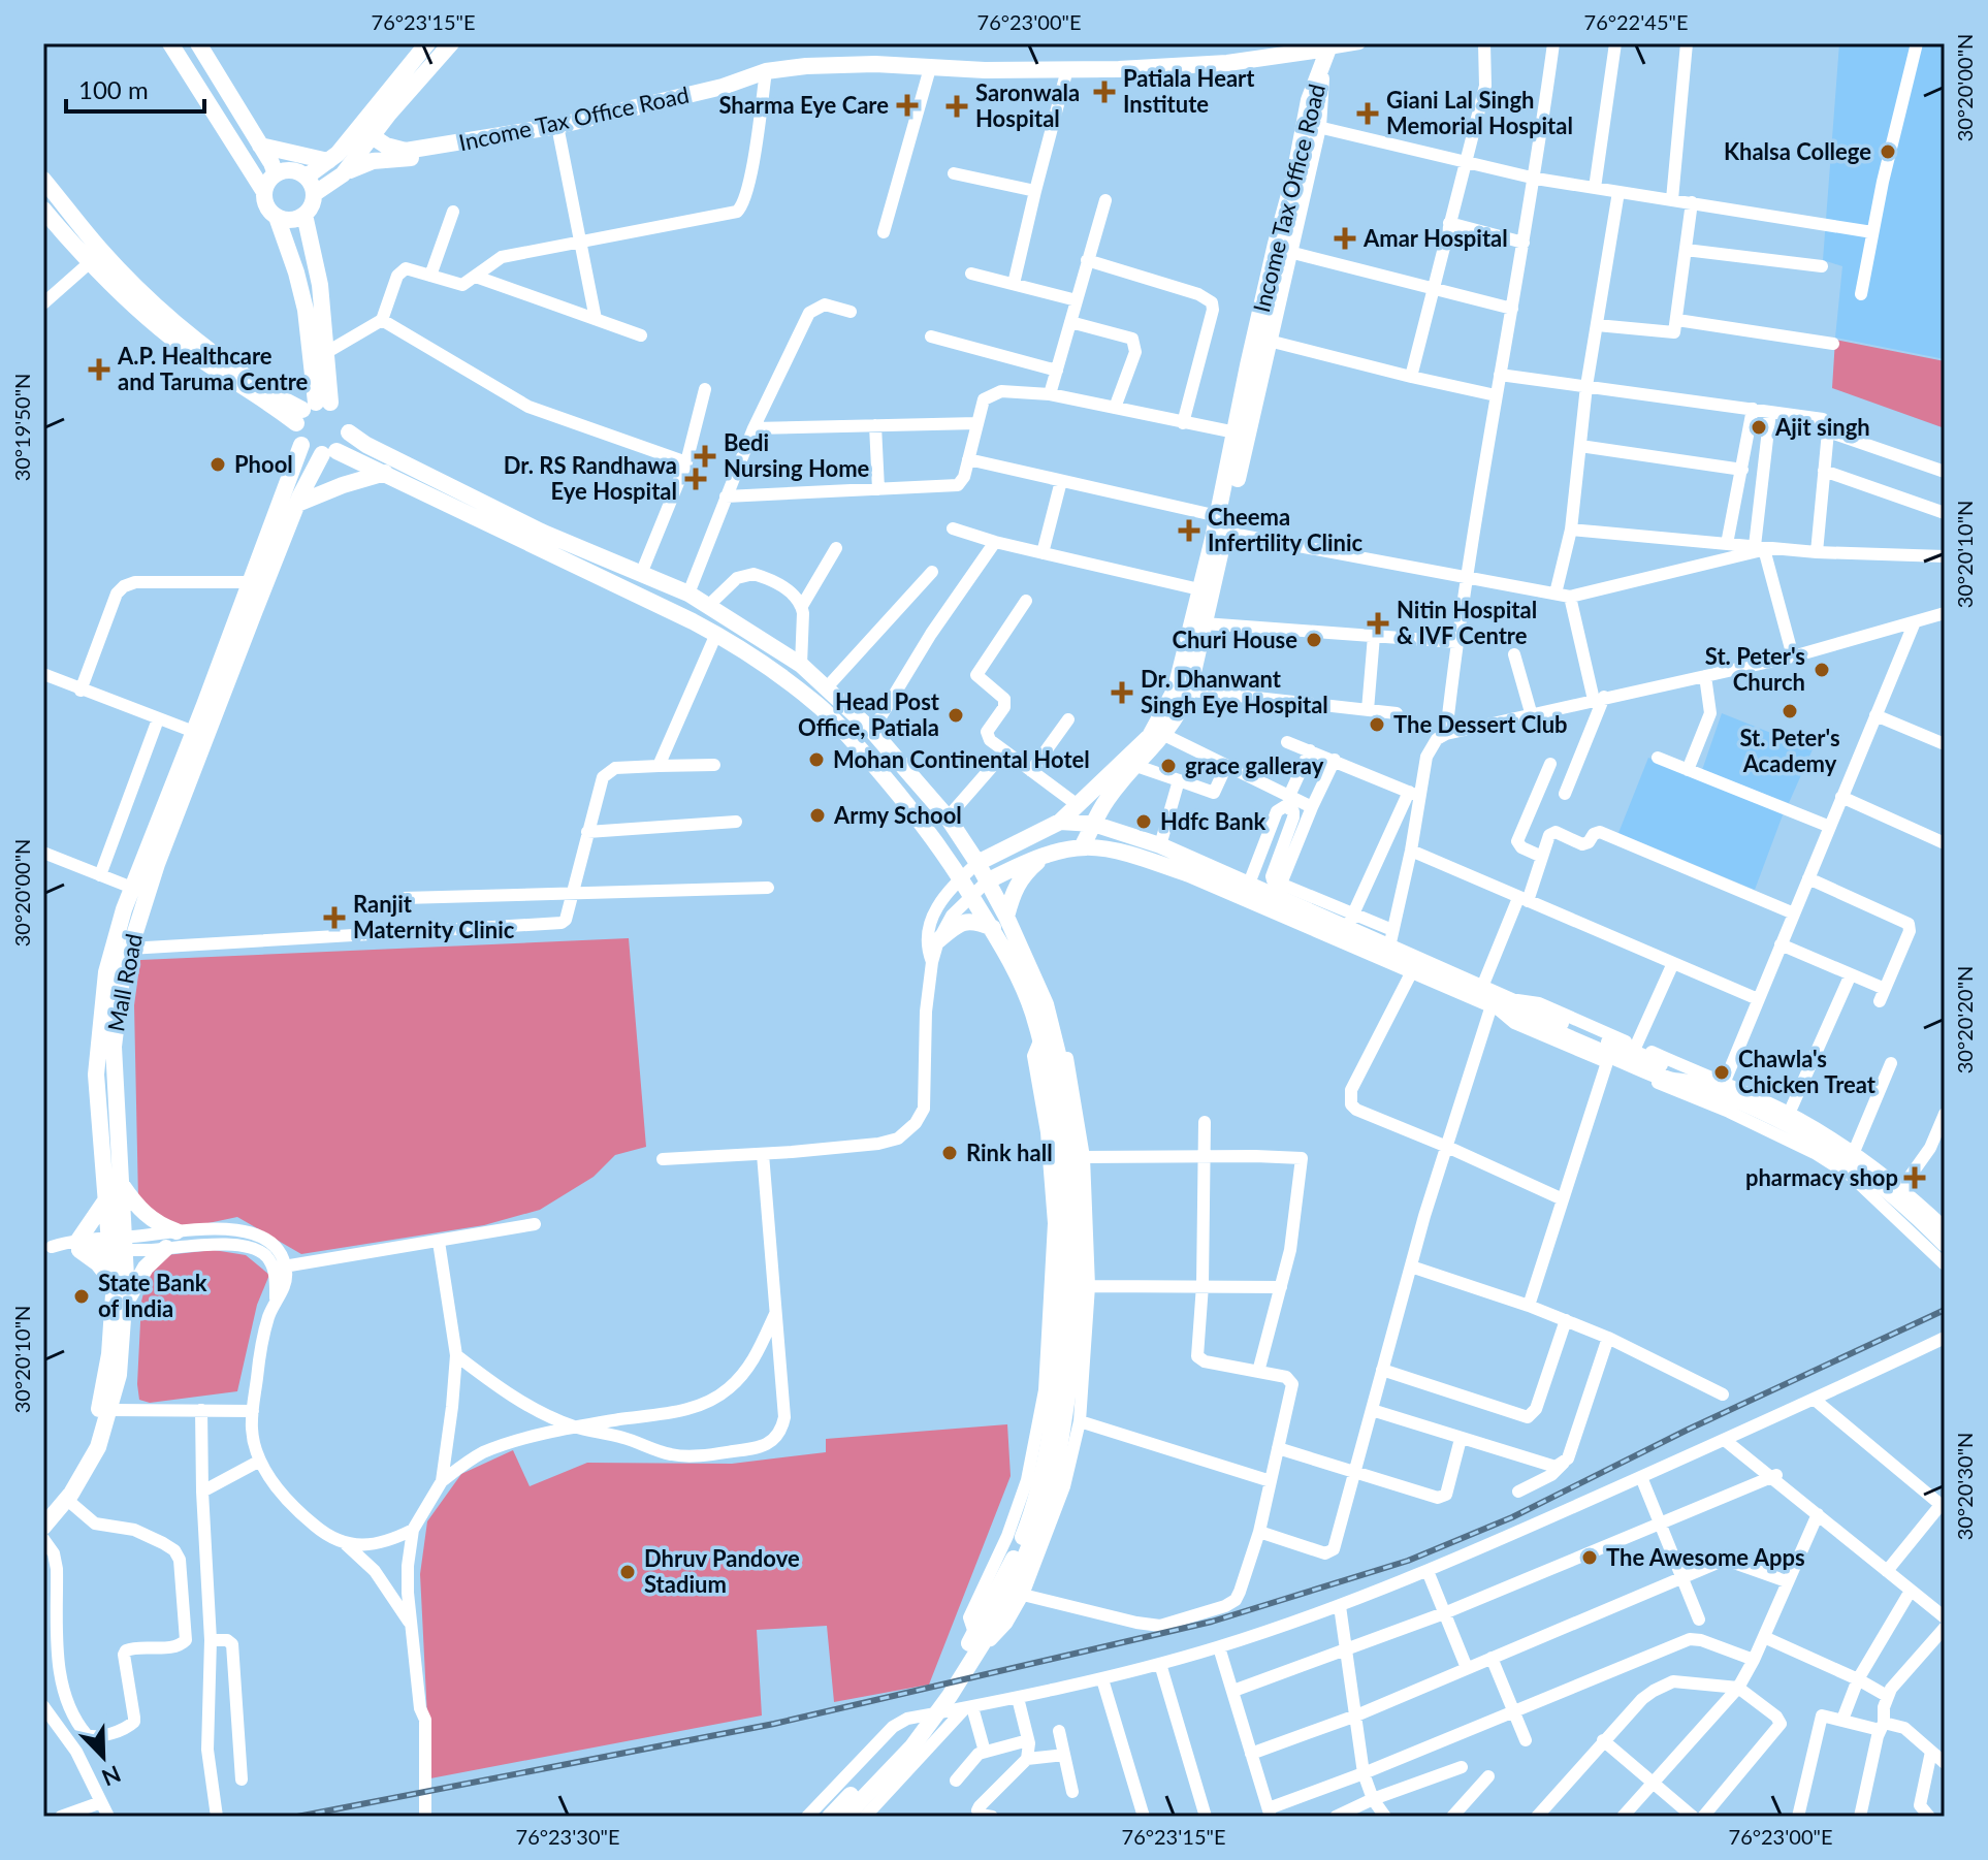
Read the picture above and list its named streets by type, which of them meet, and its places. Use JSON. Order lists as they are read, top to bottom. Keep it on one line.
{"streets":{"main road":["Income Tax Office Road","Mall Road"]},"places":{"health":["Patiala Heart Institute","Sharma Eye Care","Saronwala Hospital","Giani Lal Singh Memorial Hospital","Amar Hospital","A.P. Healthcare and Taruma Centre","Bedi Nursing Home","Dr. RS Randhawa Eye Hospital","Cheema Infertility Clinic","Nitin Hospital & IVF Centre","Dr. Dhanwant Singh Eye Hospital","Ranjit Maternity Clinic","pharmacy shop"],"other":["Khalsa College","Ajit singh","Phool","Churi House","St. Peter's Church","St. Peter's Academy","Head Post Office, Patiala","The Dessert Club","Mohan Continental Hotel","grace galleray","Army School","Hdfc Bank","Chawla's Chicken Treat","Rink hall","State Bank of India","The Awesome Apps","Dhruv Pandove Stadium"]},"scale_bar":"100 m","north":"bottom right","coordinates":["76°23'15\"E","76°23'00\"E","76°22'45\"E","30°20'00\"N","30°19'50\"N","30°20'10\"N","30°20'20\"N","30°20'30\"N","76°23'30\"E"]}
